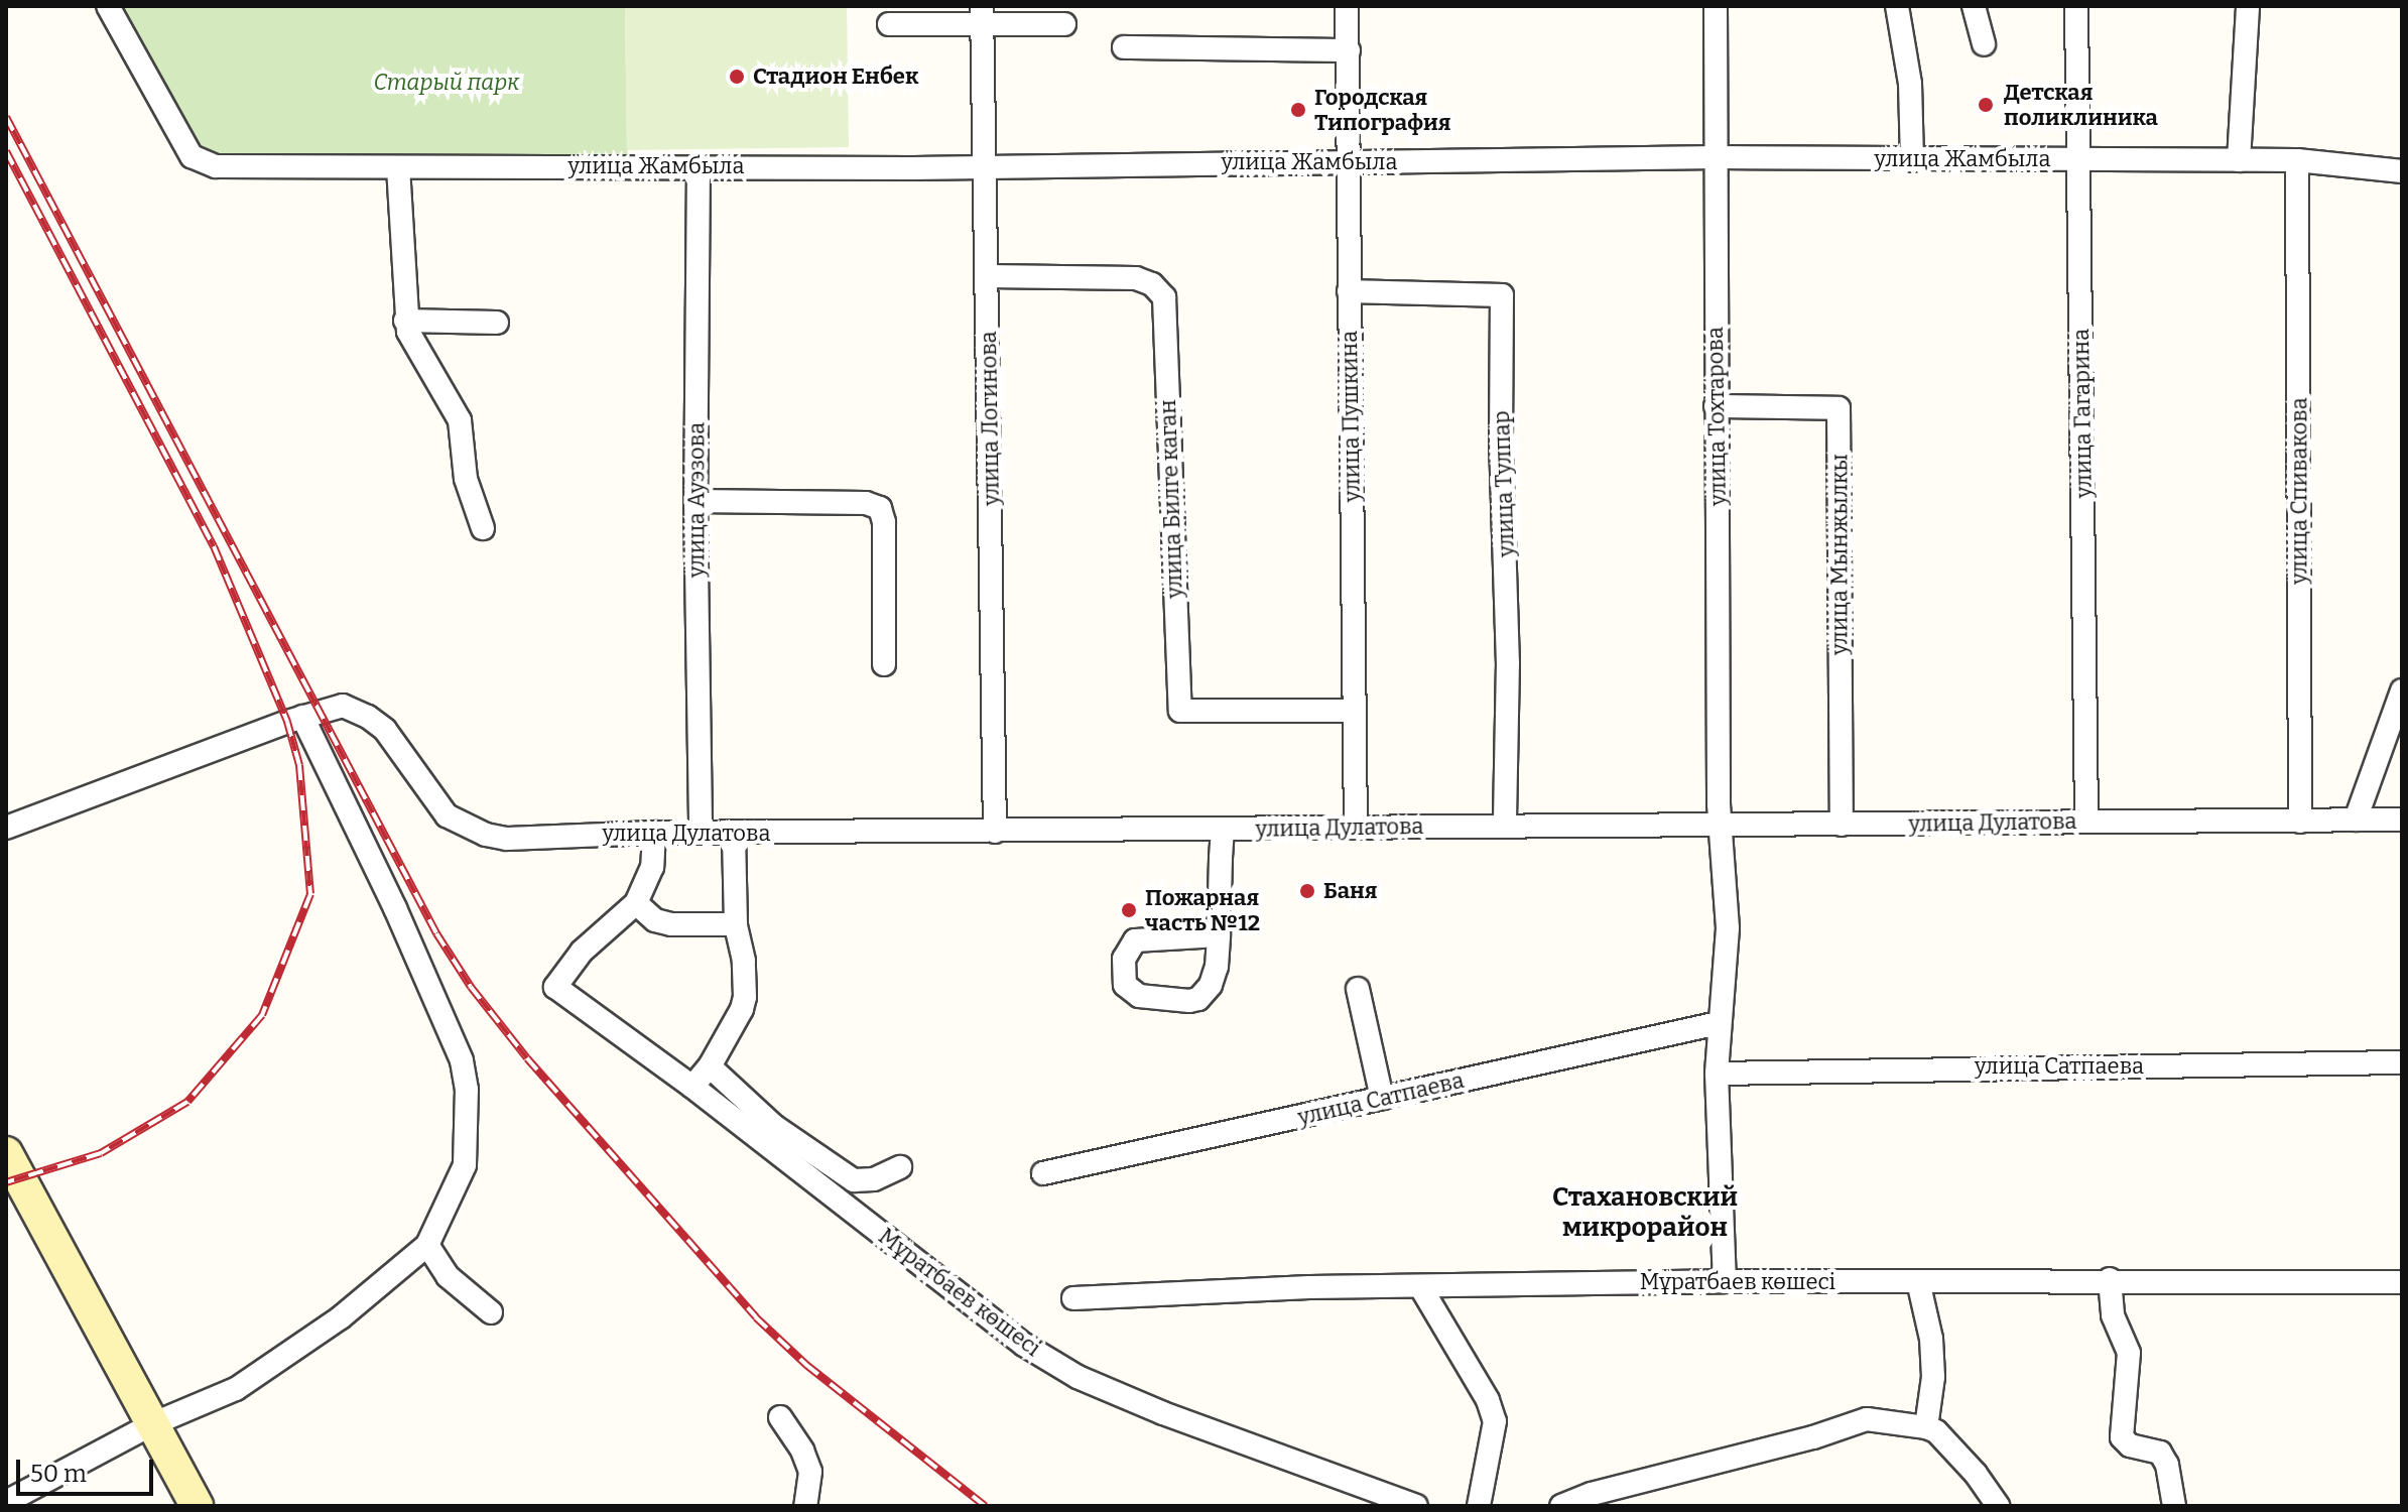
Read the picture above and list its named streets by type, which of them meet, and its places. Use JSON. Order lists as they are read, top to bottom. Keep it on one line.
{"streets":{"street":["улица Жамбыла","улица Гагарина","улица Пушкина","улица Тохтарова","улица Логинова","улица Тулпар","улица Спивакова","улица Билге каган","улица Ауэзова","улица Мынжылкы","улица Дулатова","улица Сатпаева","Мұратбаев көшесі"]},"crossings":[["улица Жамбыла","улица Гагарина"],["улица Жамбыла","улица Пушкина"],["улица Жамбыла","улица Тохтарова"],["улица Жамбыла","улица Логинова"],["улица Жамбыла","улица Спивакова"],["улица Жамбыла","улица Ауэзова"],["улица Гагарина","улица Дулатова"],["улица Пушкина","улица Тулпар"],["улица Пушкина","улица Билге каган"],["улица Пушкина","улица Дулатова"],["улица Тохтарова","улица Мынжылкы"],["улица Тохтарова","улица Дулатова"],["улица Тохтарова","улица Сатпаева"],["улица Логинова","улица Билге каган"],["улица Логинова","улица Дулатова"],["улица Тулпар","улица Дулатова"],["улица Спивакова","улица Дулатова"],["улица Ауэзова","улица Дулатова"],["улица Мынжылкы","улица Дулатова"]],"districts":["Стахановский микрорайон"],"parks":["Старый парк"],"places":["Стадион Енбек","Детская поликлиника","Городская Типография","Баня","Пожарная часть №12"],"scale_bar":"50 m"}
